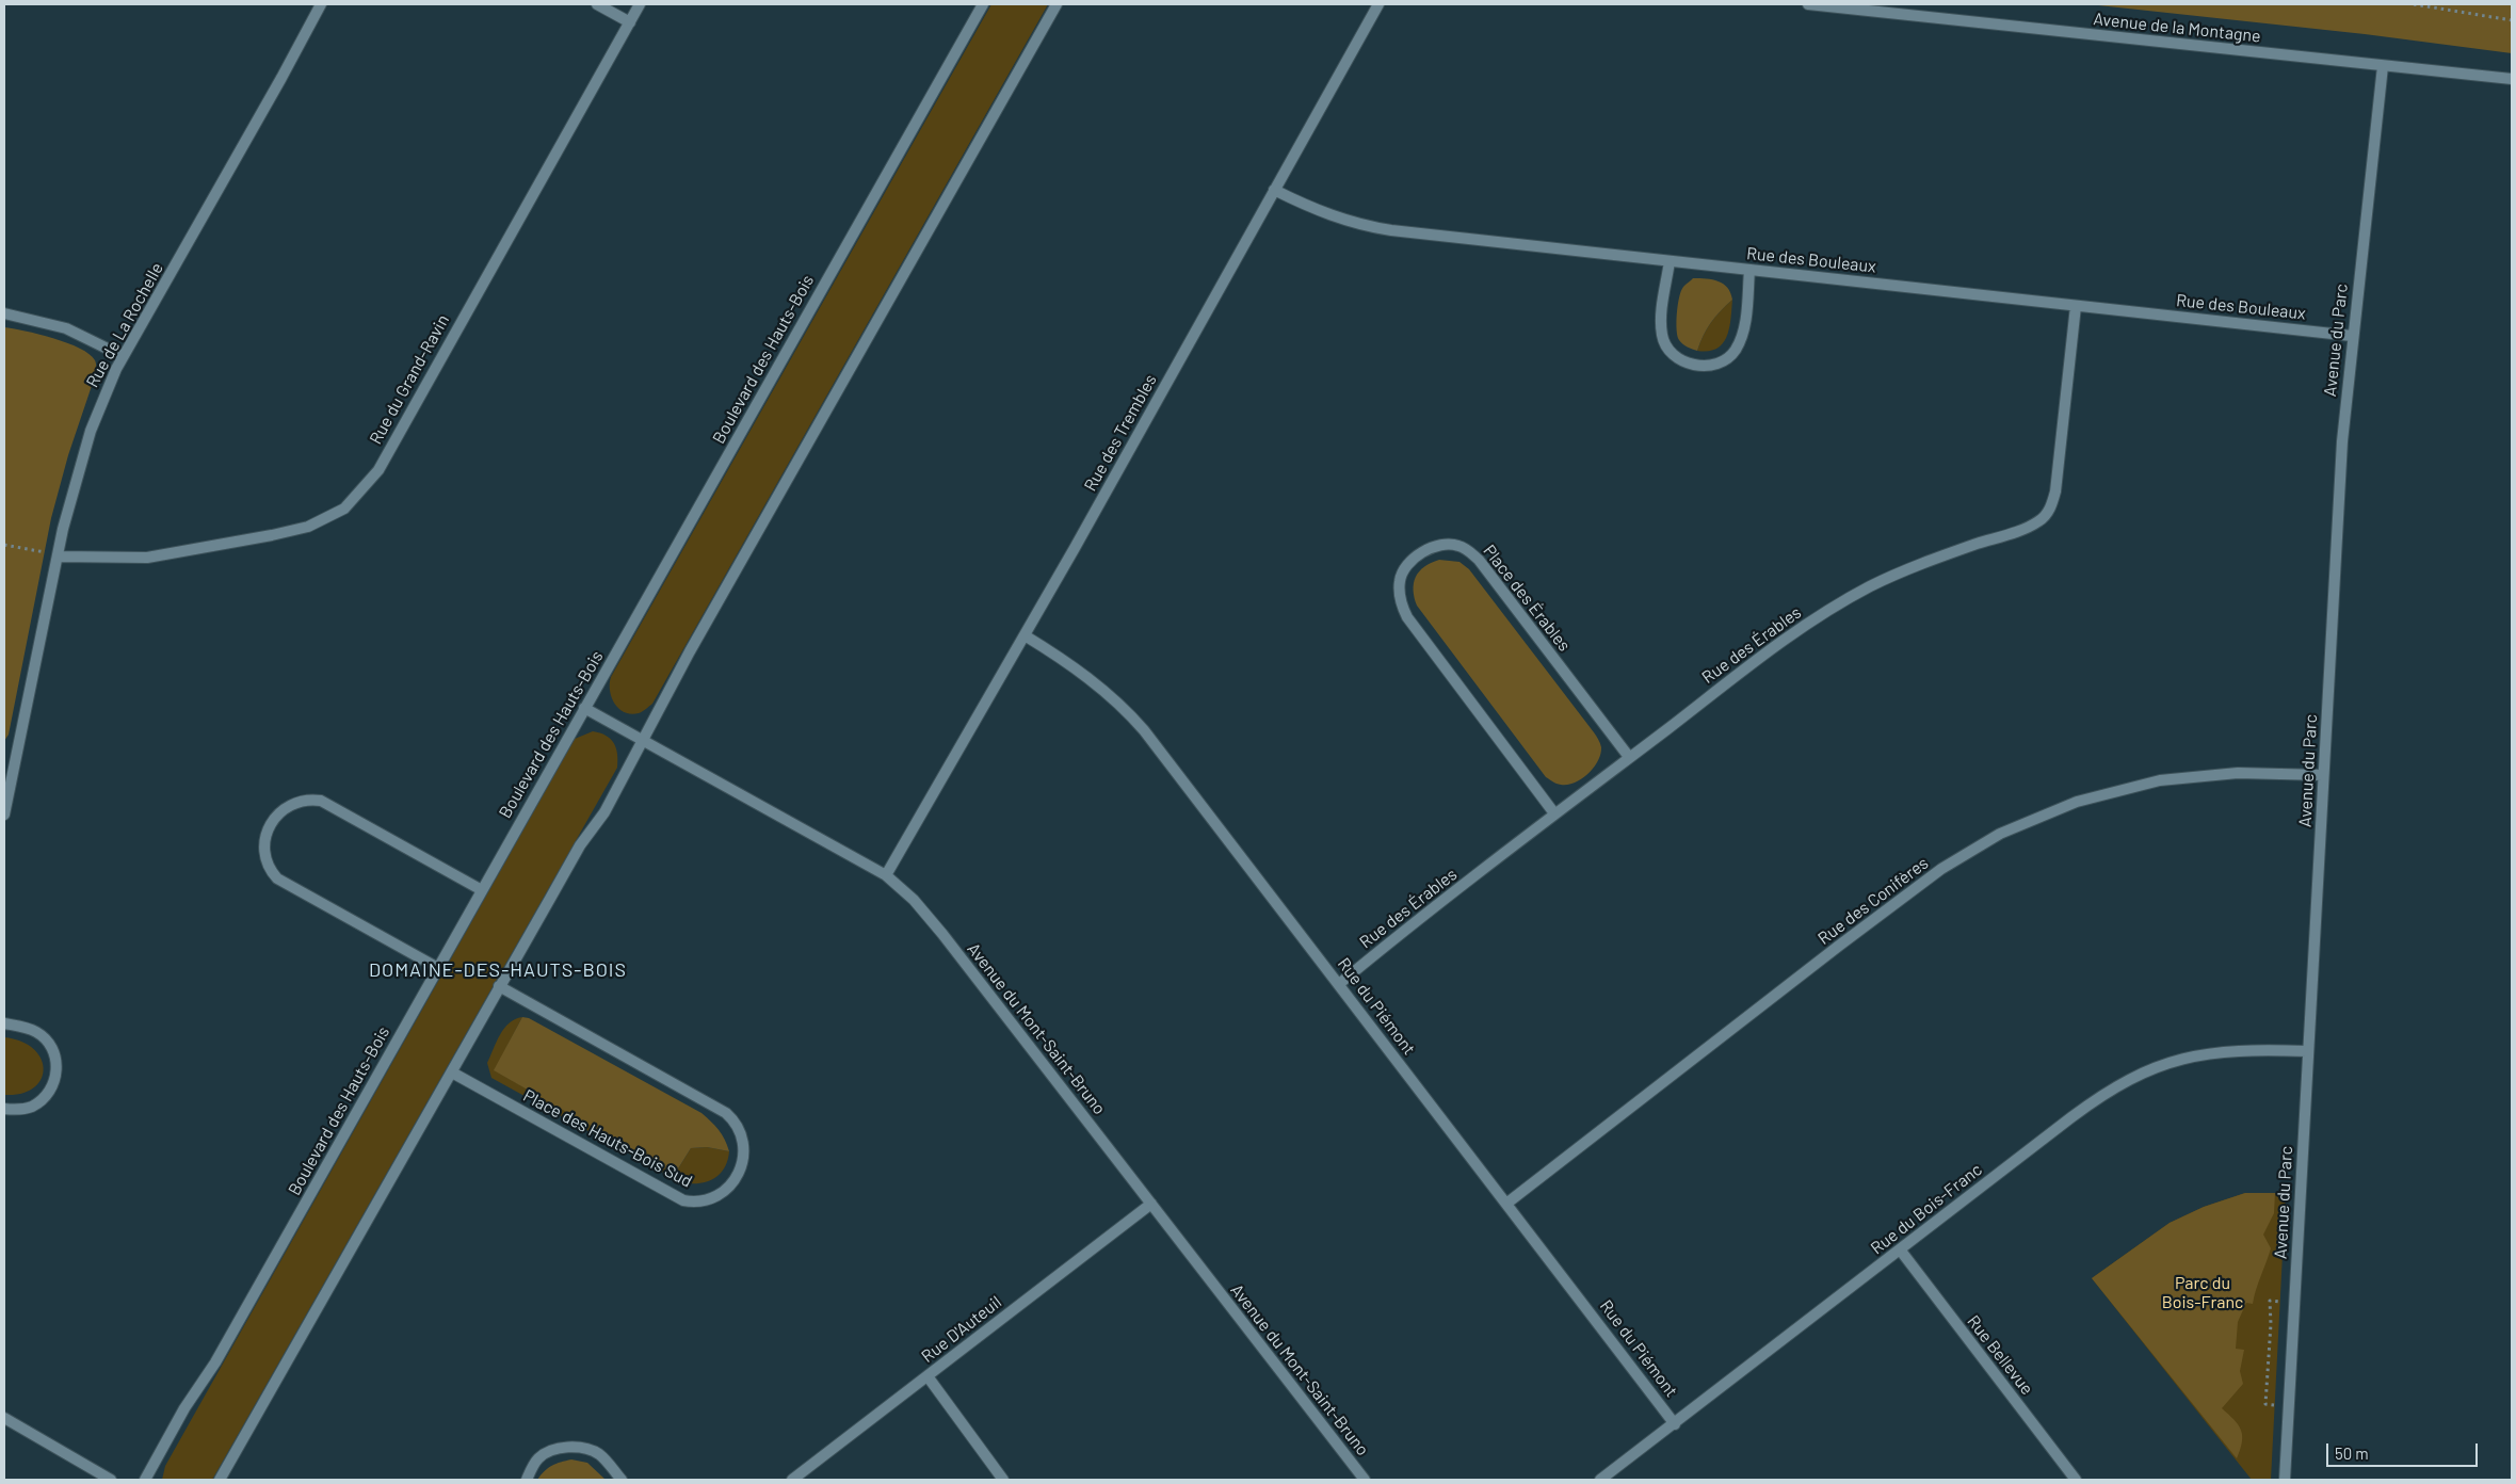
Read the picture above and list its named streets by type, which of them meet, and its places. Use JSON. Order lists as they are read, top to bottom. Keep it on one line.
{"streets":{"street":["Avenue de la Montagne","Rue des Bouleaux","Rue de La Rochelle","Avenue du Parc","Boulevard des Hauts-Bois","Rue du Grand-Ravin","Rue des Trembles","Place des Érables","Rue des Érables","Rue des Conifères","Rue du Piémont","Avenue du Mont-Saint-Bruno","Place des Hauts-Bois Sud","Rue du Bois-Franc","Rue D'Auteuil","Rue Bellevue"]},"crossings":[["Avenue de la Montagne","Avenue du Parc"],["Rue des Bouleaux","Avenue du Parc"],["Rue des Bouleaux","Rue des Trembles"],["Rue des Bouleaux","Rue des Érables"],["Rue de La Rochelle","Rue du Grand-Ravin"],["Avenue du Parc","Rue des Conifères"],["Avenue du Parc","Rue du Bois-Franc"],["Boulevard des Hauts-Bois","Avenue du Mont-Saint-Bruno"],["Rue des Trembles","Rue du Piémont"],["Rue des Trembles","Avenue du Mont-Saint-Bruno"],["Place des Érables","Rue des Érables"],["Rue des Érables","Rue du Piémont"],["Rue des Conifères","Rue du Piémont"],["Rue du Piémont","Rue du Bois-Franc"],["Avenue du Mont-Saint-Bruno","Rue D'Auteuil"],["Rue du Bois-Franc","Rue Bellevue"]],"districts":["DOMAINE-DES-HAUTS-BOIS"],"parks":["Parc du Bois-Franc"],"scale_bar":"50 m"}
